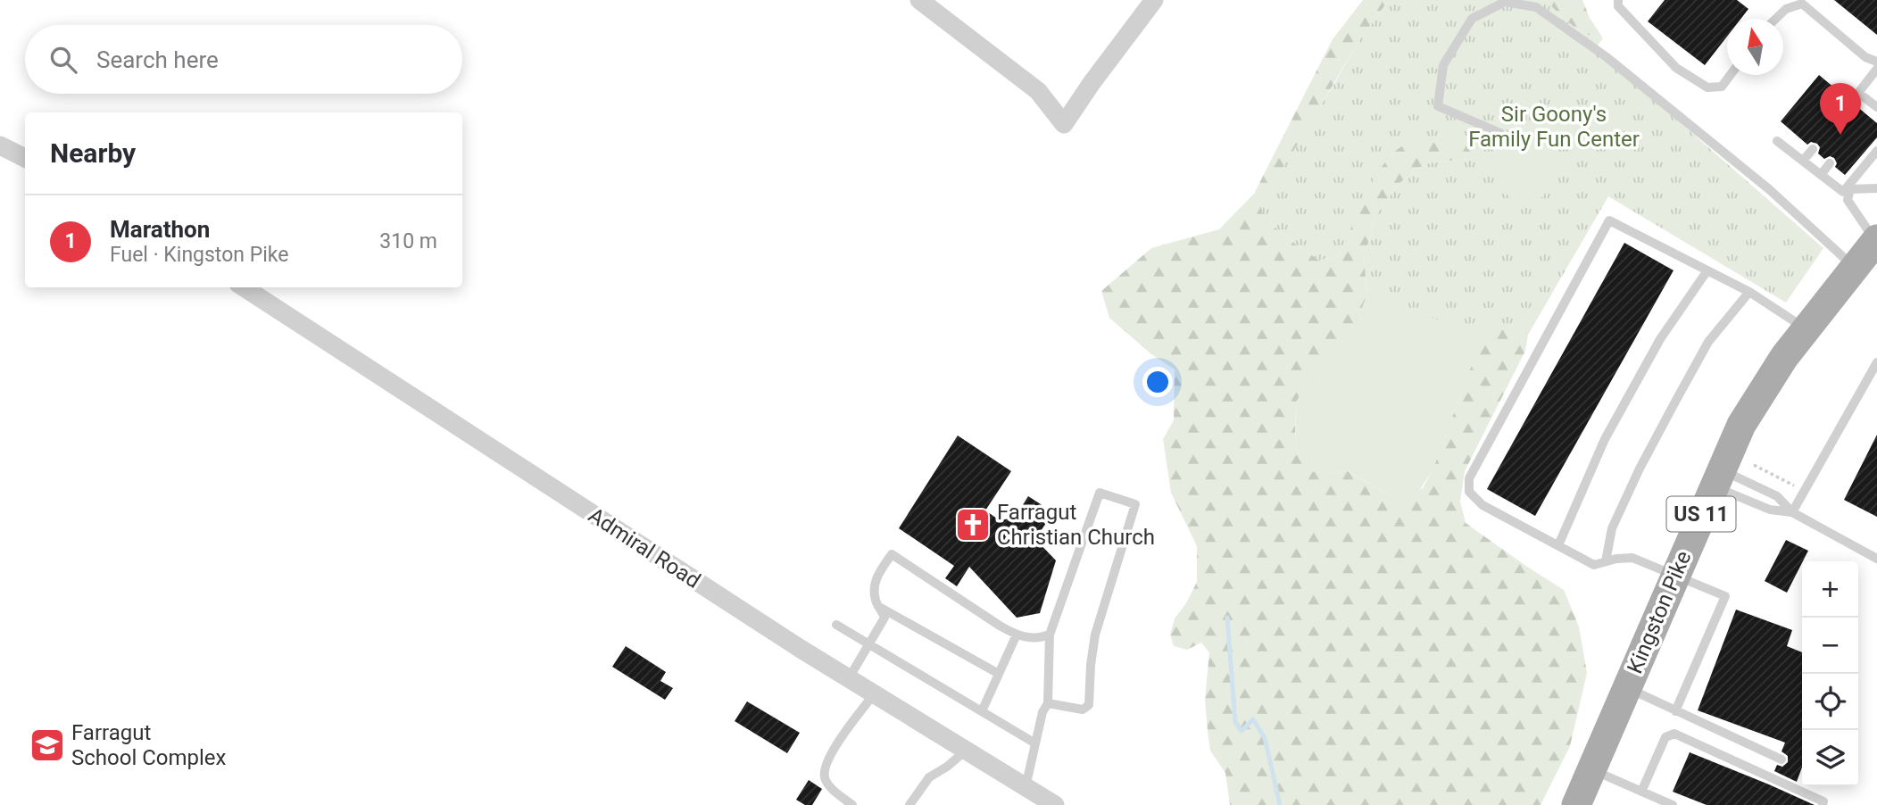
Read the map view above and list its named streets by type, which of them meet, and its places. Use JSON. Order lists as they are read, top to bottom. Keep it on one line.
{"streets":{"main road":["US 11","Kingston Pike"],"street":["Admiral Road"]},"parks":["Sir Goony's Family Fun Center"],"places":{"church":["Farragut Christian Church"],"school or university":["Farragut School Complex"]},"north":"top","page":{"search":"Search here","pins":"1","heading":"Nearby","list":[{"mark":"1","name":"Marathon","note":"Fuel · Kingston Pike","value":"310 m"}],"map_buttons":["+","−"]}}
